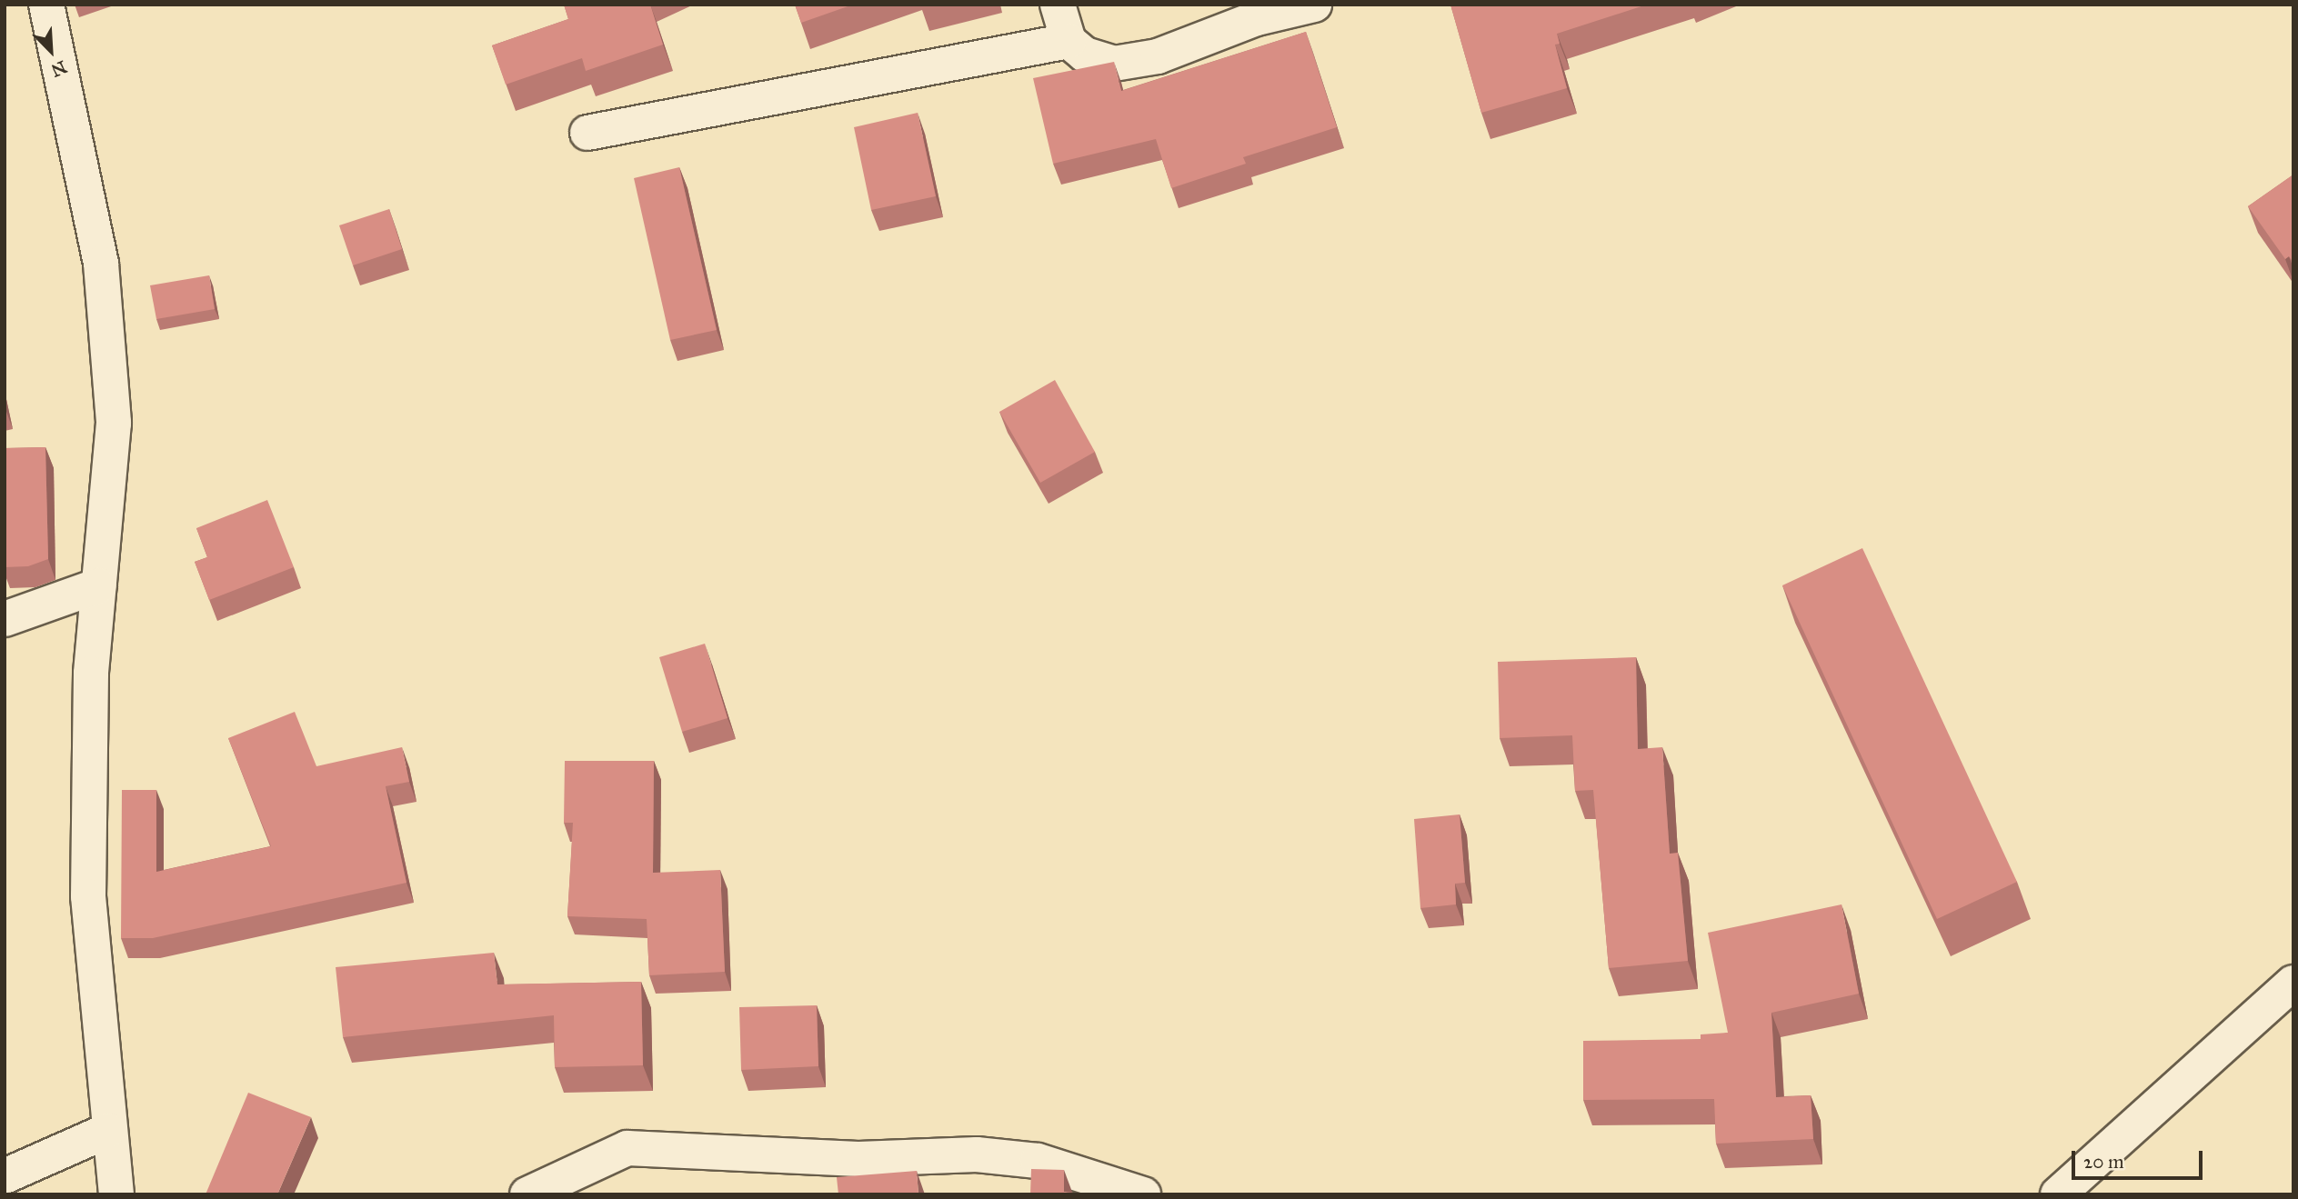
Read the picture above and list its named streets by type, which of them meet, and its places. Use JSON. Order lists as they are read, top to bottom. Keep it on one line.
{"scale_bar":"20 m","north":"bottom right"}
